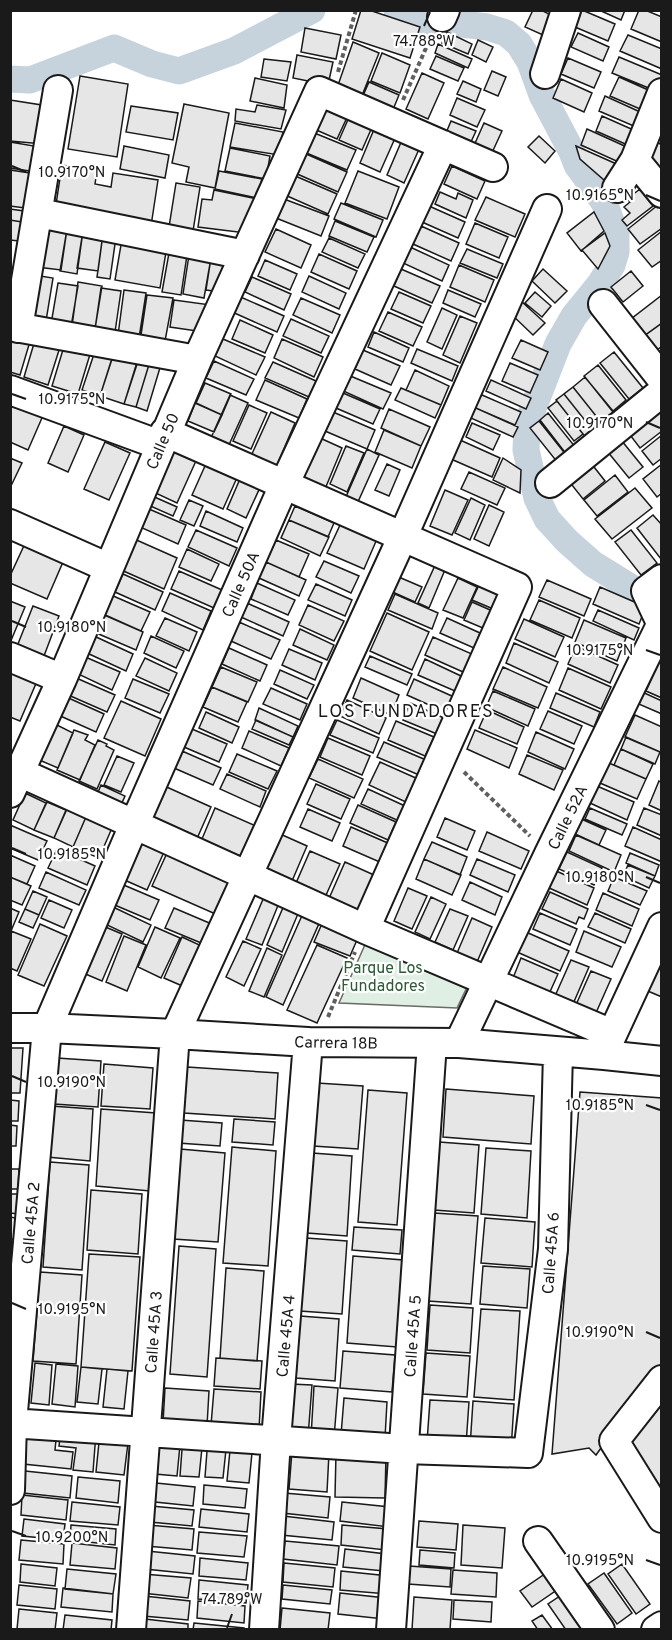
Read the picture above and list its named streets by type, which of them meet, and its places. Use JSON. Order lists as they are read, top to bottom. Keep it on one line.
{"streets":{"street":["Calle 50","Calle 50A","Calle 52A","Carrera 18B","Calle 45A 2","Calle 45A 6","Calle 45A 3","Calle 45A 4","Calle 45A 5"]},"crossings":[["Calle 50A","Carrera 18B"],["Calle 50A","Calle 45A 2"],["Calle 52A","Carrera 18B"],["Calle 52A","Calle 45A 5"],["Carrera 18B","Calle 45A 2"],["Carrera 18B","Calle 45A 6"],["Carrera 18B","Calle 45A 3"],["Carrera 18B","Calle 45A 4"],["Carrera 18B","Calle 45A 5"],["Calle 45A 6","Calle 45A 5"]],"districts":["LOS FUNDADORES"],"parks":["Parque Los Fundadores"],"coordinates":["74.788°W","10.9170°N","10.9165°N","10.9175°N","10.9180°N","10.9185°N","10.9190°N","10.9195°N","10.9200°N","74.789°W"]}
